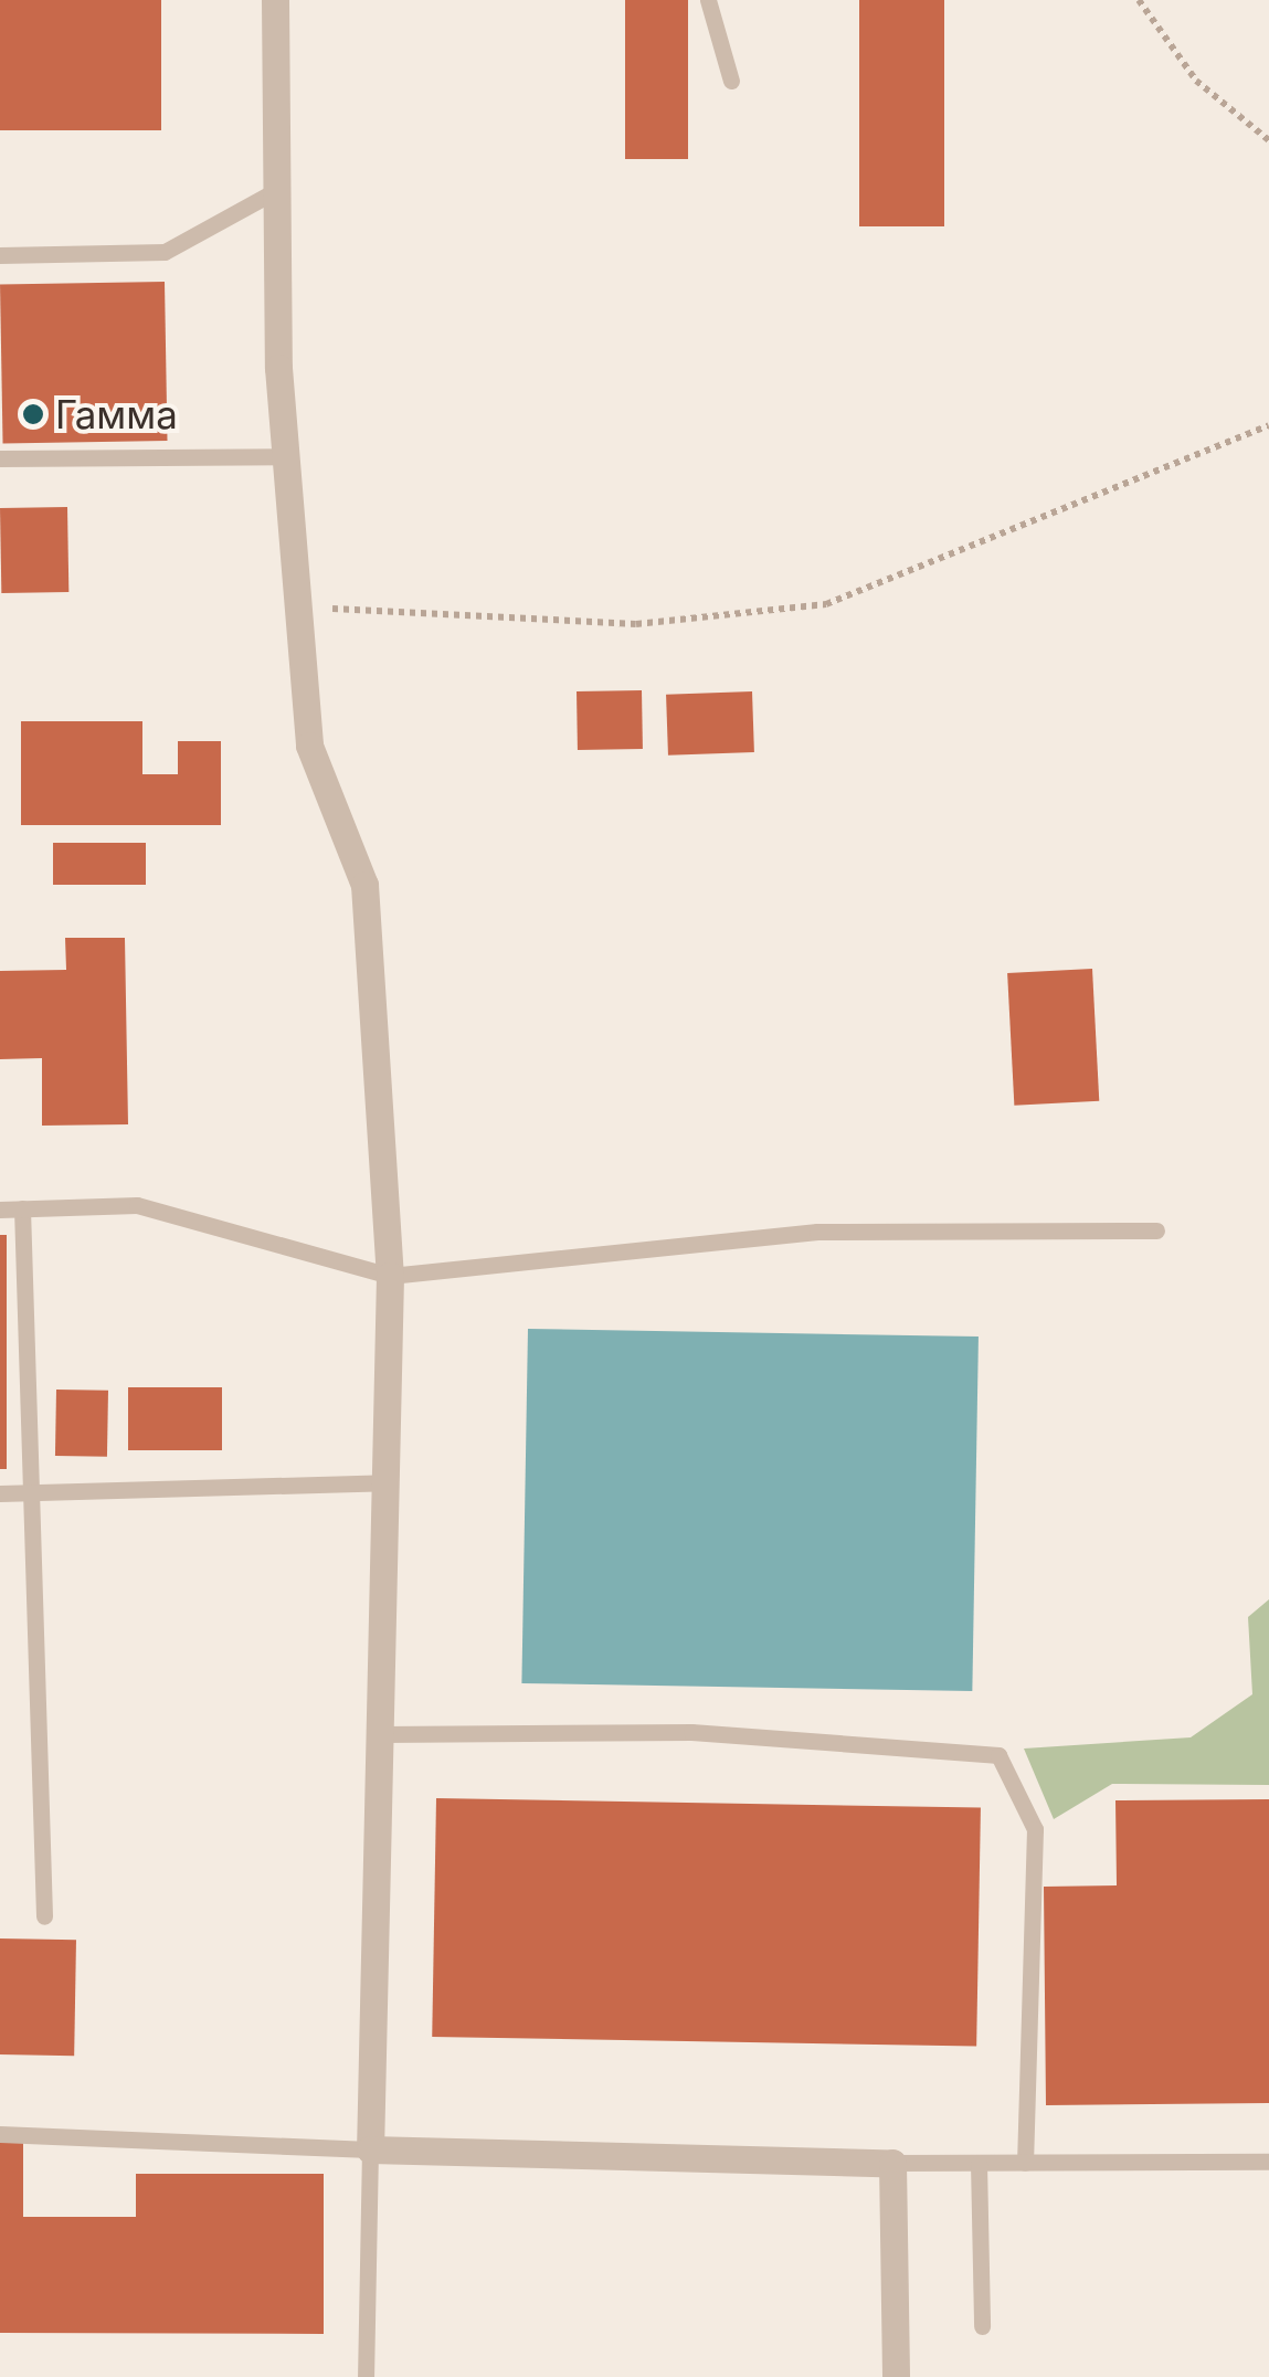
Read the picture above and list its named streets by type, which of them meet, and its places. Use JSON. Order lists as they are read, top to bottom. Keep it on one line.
{"places":["Гамма"]}
